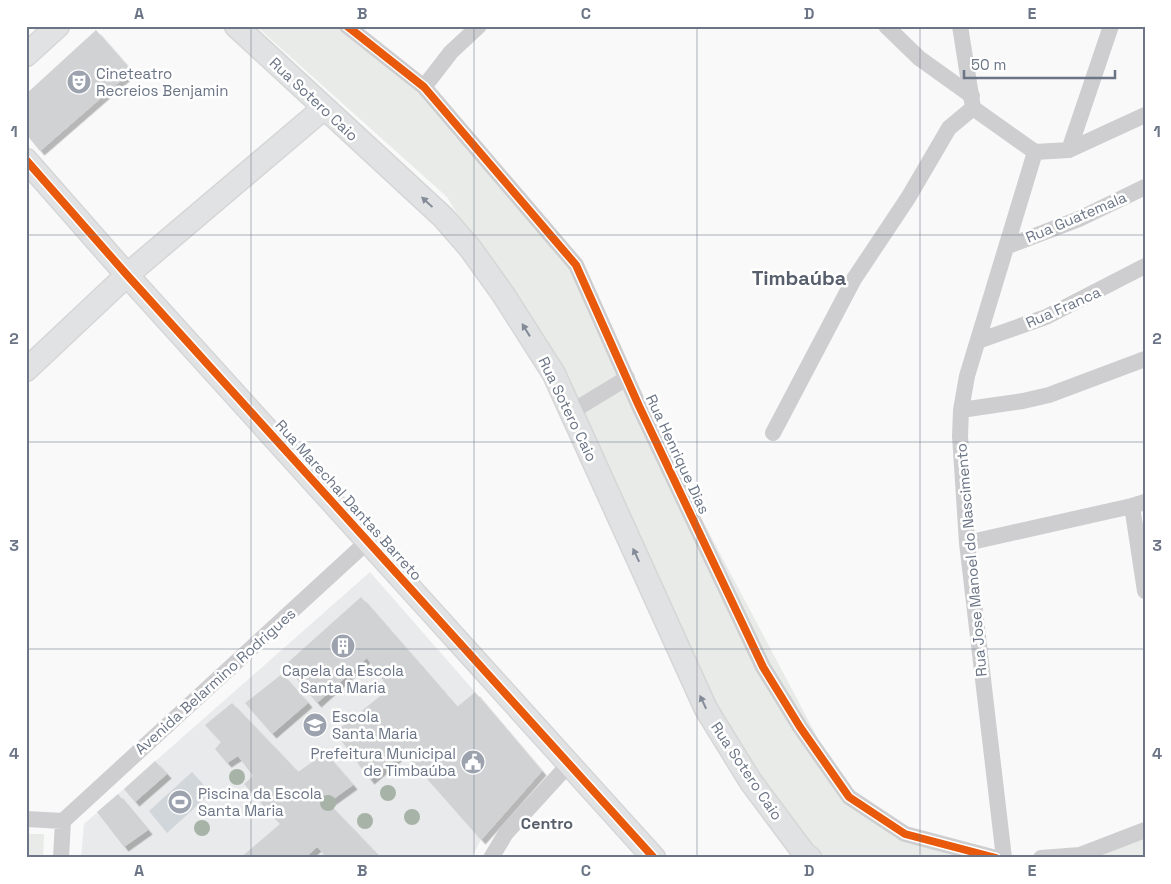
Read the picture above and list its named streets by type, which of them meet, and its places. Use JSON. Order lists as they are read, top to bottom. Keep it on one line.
{"streets":{"street":["Rua Sotero Caio","Rua Guatemala","Rua Franca","Rua Henrique Dias","Rua Marechal Dantas Barreto","Rua Jose Manoel do Nascimento","Avenida Belarmino Rodrigues"]},"crossings":[["Rua Guatemala","Rua Jose Manoel do Nascimento"],["Rua Franca","Rua Jose Manoel do Nascimento"],["Rua Marechal Dantas Barreto","Avenida Belarmino Rodrigues"]],"one_way":["Rua Sotero Caio"],"districts":["Timbaúba","Centro"],"places":{"theatre":["Cineteatro Recreios Benjamin"],"building":["Capela da Escola Santa Maria"],"school or university":["Escola Santa Maria"],"public building":["Prefeitura Municipal de Timbaúba"],"sports":["Piscina da Escola Santa Maria"]},"scale_bar":"50 m","grid":{"columns":["A","B","C","D","E"],"rows":["1","2","3","4"]}}
